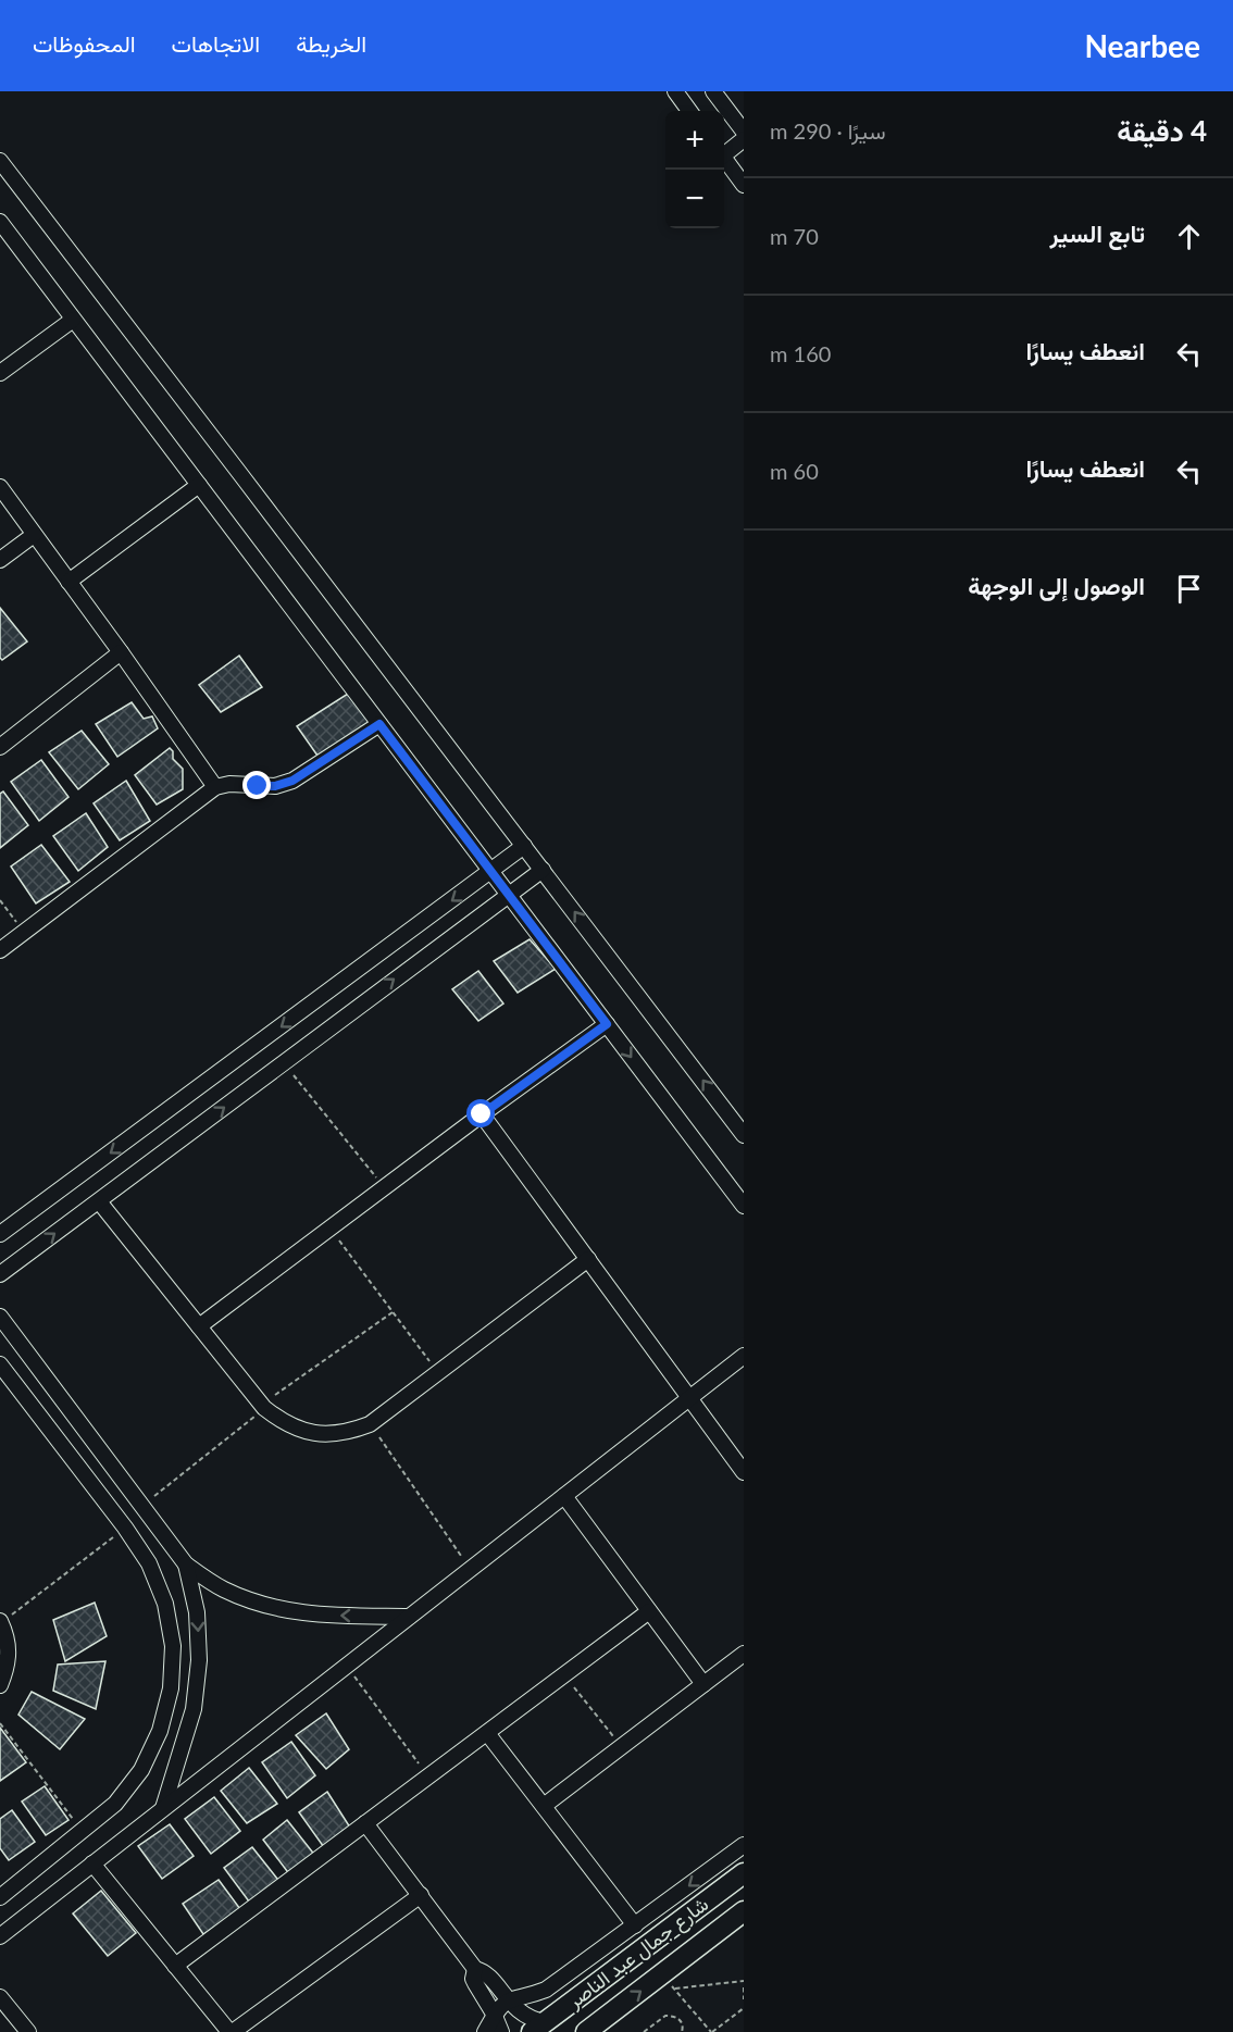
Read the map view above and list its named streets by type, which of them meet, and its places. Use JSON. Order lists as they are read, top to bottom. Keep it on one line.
{"streets":{"main road":["شارع جمال عبد الناصر"]},"page":{"header":"Nearbee","nav":["الخريطة","الاتجاهات","المحفوظات"],"heading":["4 دقيقة","سيرًا · 290 m"],"map_buttons":["+","−"],"list":[["تابع السير","70 m"],["انعطف يسارًا","160 m"],["انعطف يسارًا","60 m"],"الوصول إلى الوجهة"]}}
